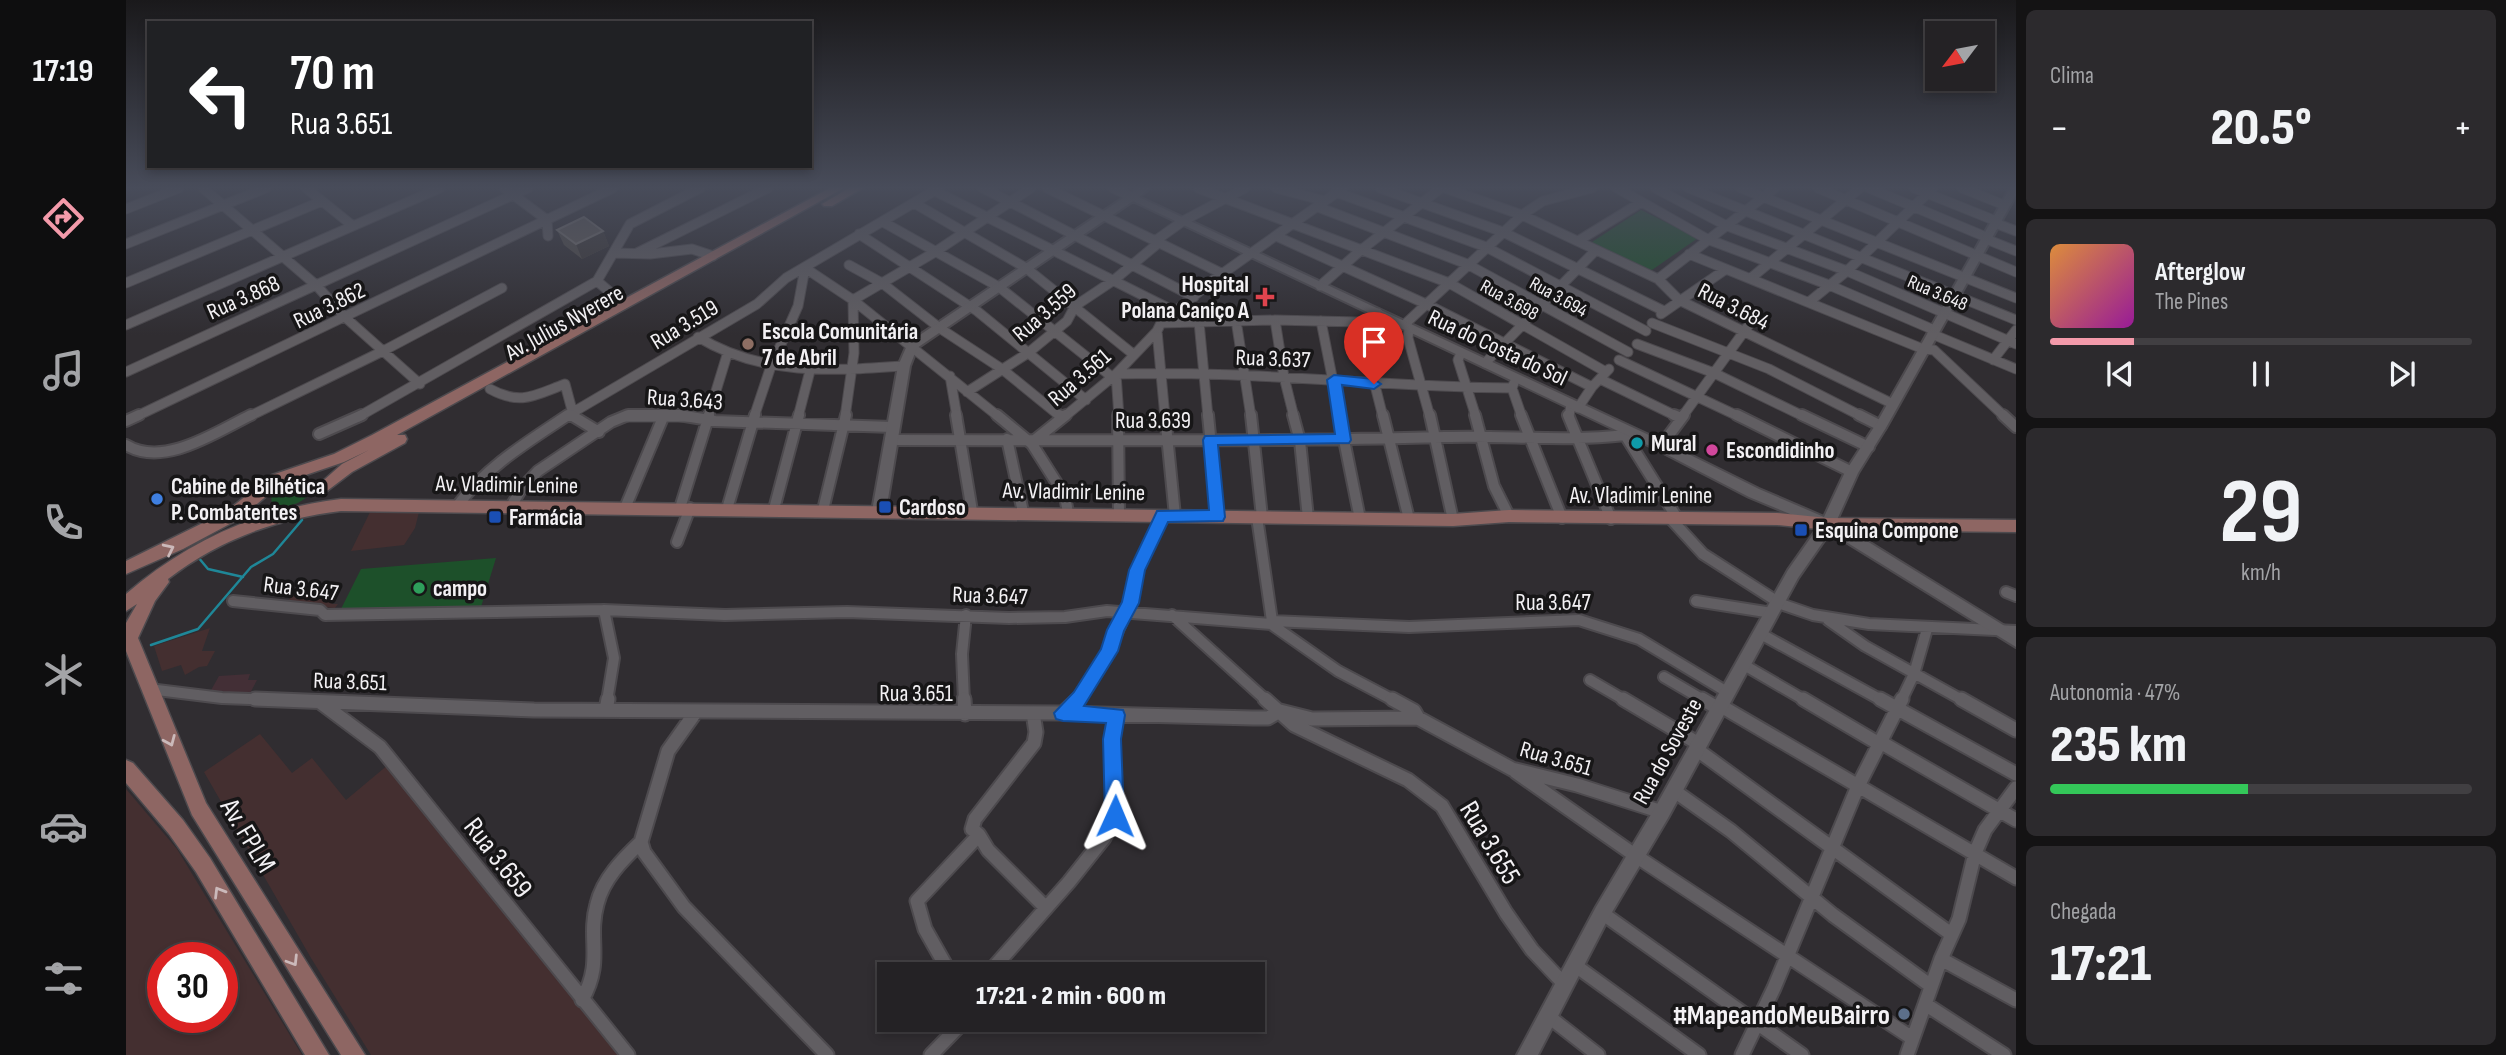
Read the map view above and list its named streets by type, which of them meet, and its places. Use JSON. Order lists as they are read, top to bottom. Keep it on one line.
{"streets":{"main road":["Av. Julius Nyerere","Av. Vladimir Lenine","Av. FPLM"],"street":["Rua 3.648","Rua 3.694","Rua 3.868","Rua 3.698","Rua 3.862","Rua 3.684","Rua 3.559","Rua 3.519","Rua do Costa do Sol","Rua 3.637","Rua 3.561","Rua 3.643","Rua 3.639","Rua 3.647","Rua 3.651","Rua do Soveste","Rua 3.655","Rua 3.659"]},"crossings":[["Rua 3.648","Rua do Soveste"],["Rua 3.684","Rua do Soveste"],["Av. Julius Nyerere","Av. Vladimir Lenine"],["Rua 3.519","Av. Vladimir Lenine"],["Rua do Costa do Sol","Rua 3.637"],["Rua do Costa do Sol","Rua 3.561"],["Rua do Costa do Sol","Rua 3.639"],["Rua do Costa do Sol","Av. Vladimir Lenine"],["Rua do Costa do Sol","Rua do Soveste"],["Rua 3.637","Rua 3.561"],["Rua 3.561","Rua 3.639"],["Rua 3.643","Rua 3.639"],["Rua 3.643","Av. Vladimir Lenine"],["Av. Vladimir Lenine","Rua do Soveste"],["Rua 3.647","Rua do Soveste"],["Rua 3.647","Rua 3.655"],["Rua 3.651","Rua do Soveste"],["Rua 3.651","Av. FPLM"],["Rua 3.651","Rua 3.655"],["Rua 3.651","Rua 3.659"],["Rua do Soveste","Rua 3.655"]],"places":{"health":["Hospital Polana Caniço A"],"other":["Escola Comunitária 7 de Abril","Mural","Escondidinho","Cabine de Bilhética P. Combatentes","campo","#MapeandoMeuBairro"],"transit":["Cardoso","Farmácia","Esquina Compone"]},"north":"bottom left","page":{"tabs":"17:19","tile":["Clima",["29","km/h"],["Autonomia · 47%","235 km"],["Chegada","17:21"]],"turn":["70 m","Rua 3.651"],"heat":["−","20.5°","+"],"song":["Afterglow","The Pines"],"limit":"30","trip":"17:21 · 2 min · 600 m"}}
